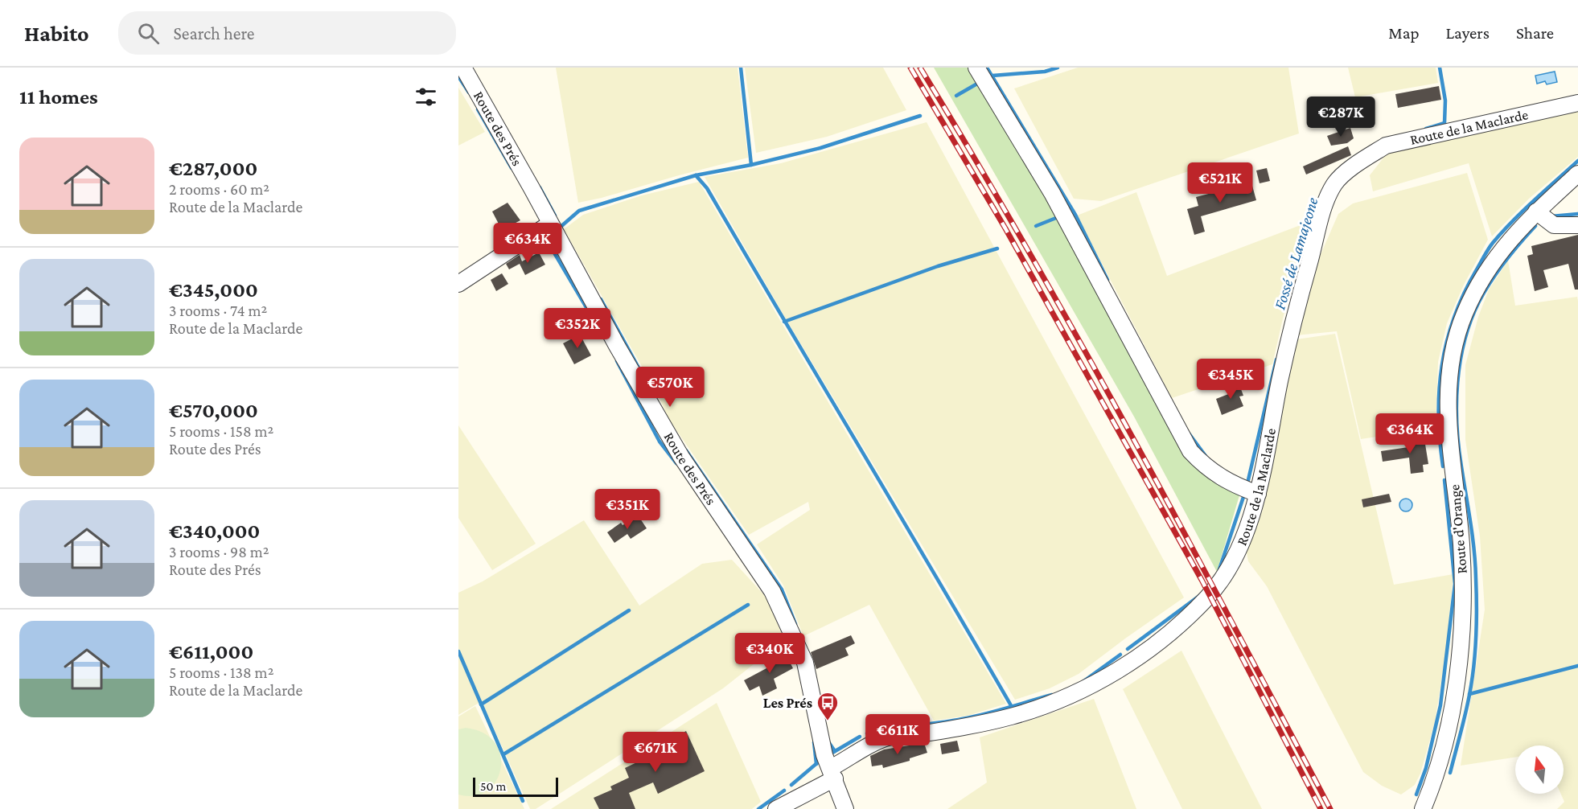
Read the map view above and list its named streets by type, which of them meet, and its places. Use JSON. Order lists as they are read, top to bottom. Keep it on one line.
{"streets":{"street":["Route de la Maclarde","Route des Prés","Route d'Orange"]},"crossings":[["Route de la Maclarde","Route des Prés"]],"water":["Fossé de Lamajeone"],"places":{"bus stop":["Les Prés"]},"scale_bar":"50 m","north":"top","page":{"header":"Habito","search":"Search here","nav":["Map","Layers","Share"],"heading":"11 homes","price":["€287K","€521K","€634K","€352K","€345K","€570K","€364K","€351K","€340K","€611K","€671K"],"list":[{"name":"€287,000","note":"2 rooms · 60 m² · Route de la Maclarde"},{"name":"€345,000","note":"3 rooms · 74 m² · Route de la Maclarde"},{"name":"€570,000","note":"5 rooms · 158 m² · Route des Prés"},{"name":"€340,000","note":"3 rooms · 98 m² · Route des Prés"},{"name":"€611,000","note":"5 rooms · 138 m² · Route de la Maclarde"}],"scale":"50 m"}}
